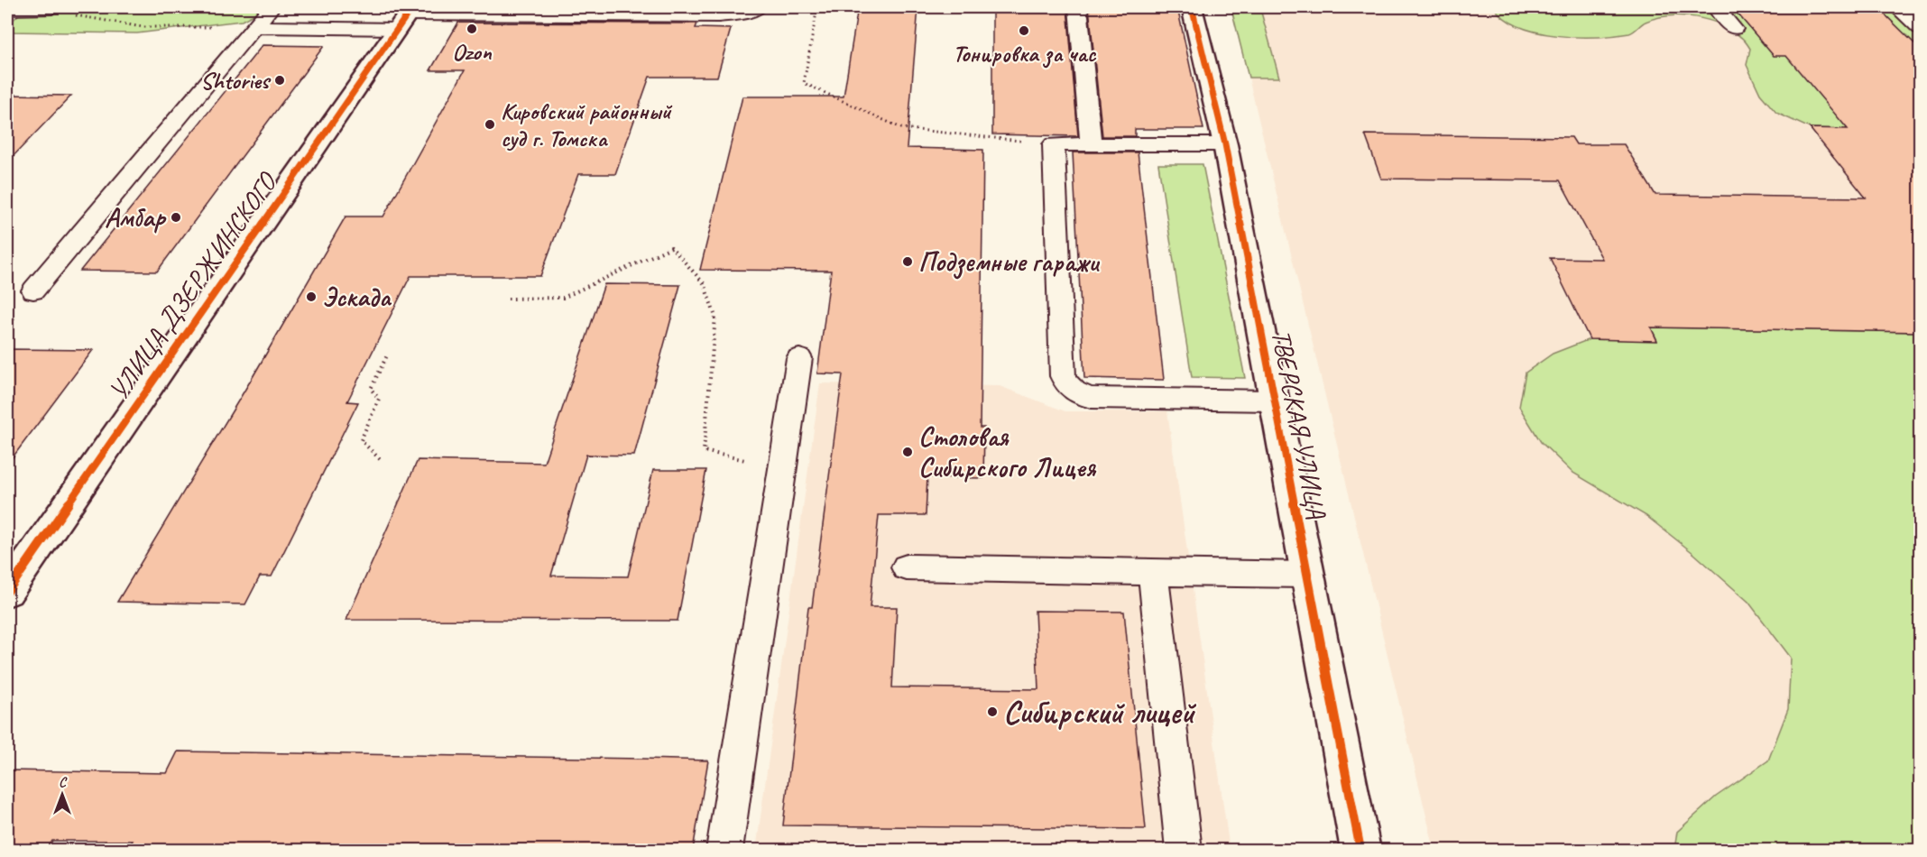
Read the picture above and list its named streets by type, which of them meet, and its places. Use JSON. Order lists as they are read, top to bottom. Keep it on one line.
{"streets":{"street":["УЛИЦА ДЗЕРЖИНСКОГО","ТВЕРСКАЯ УЛИЦА"]},"places":["Ozon","Тонировка за час","Shtories","Кировский районный суд г. Томска","Амбар","Подземные гаражи","Эскада","Столовая Сибирского Лицея","Сибирский лицей"],"north":"top"}
